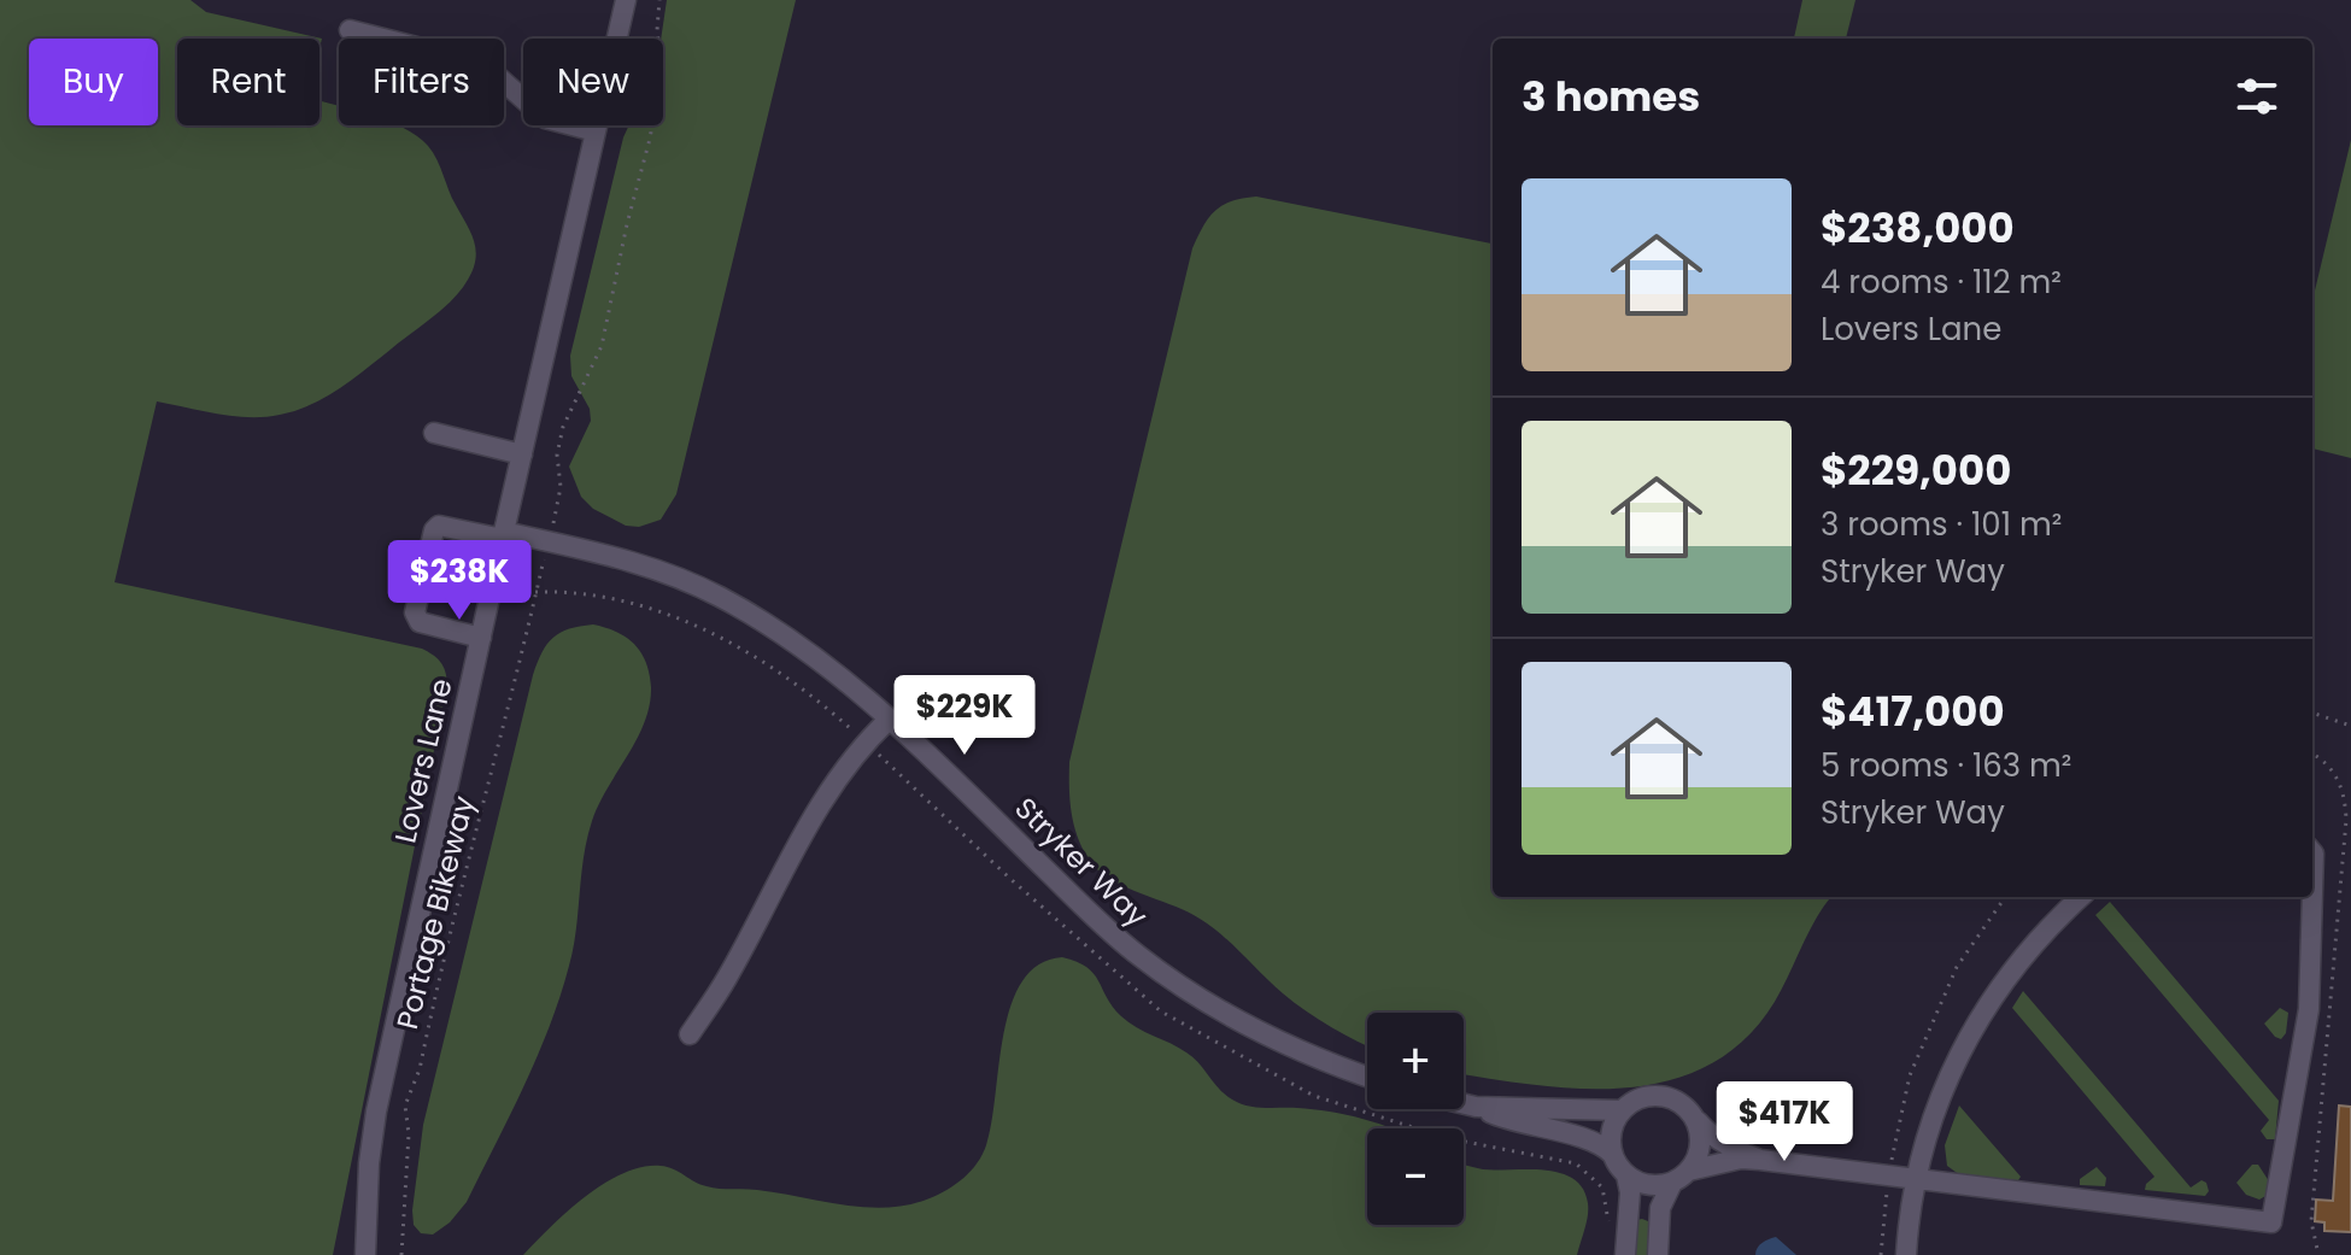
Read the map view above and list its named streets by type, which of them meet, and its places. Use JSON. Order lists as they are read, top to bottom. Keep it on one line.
{"streets":{"street":["Lovers Lane","Stryker Way"],"path":["Portage Bikeway"]},"crossings":[["Lovers Lane","Stryker Way"]],"page":{"chip":["Buy","Rent","Filters","New"],"heading":"3 homes","list":[{"name":"$238,000","note":"4 rooms · 112 m² · Lovers Lane"},{"name":"$229,000","note":"3 rooms · 101 m² · Stryker Way"},{"name":"$417,000","note":"5 rooms · 163 m² · Stryker Way"}],"price":["$238K","$229K","$417K"],"map_buttons":["+","−"]}}
